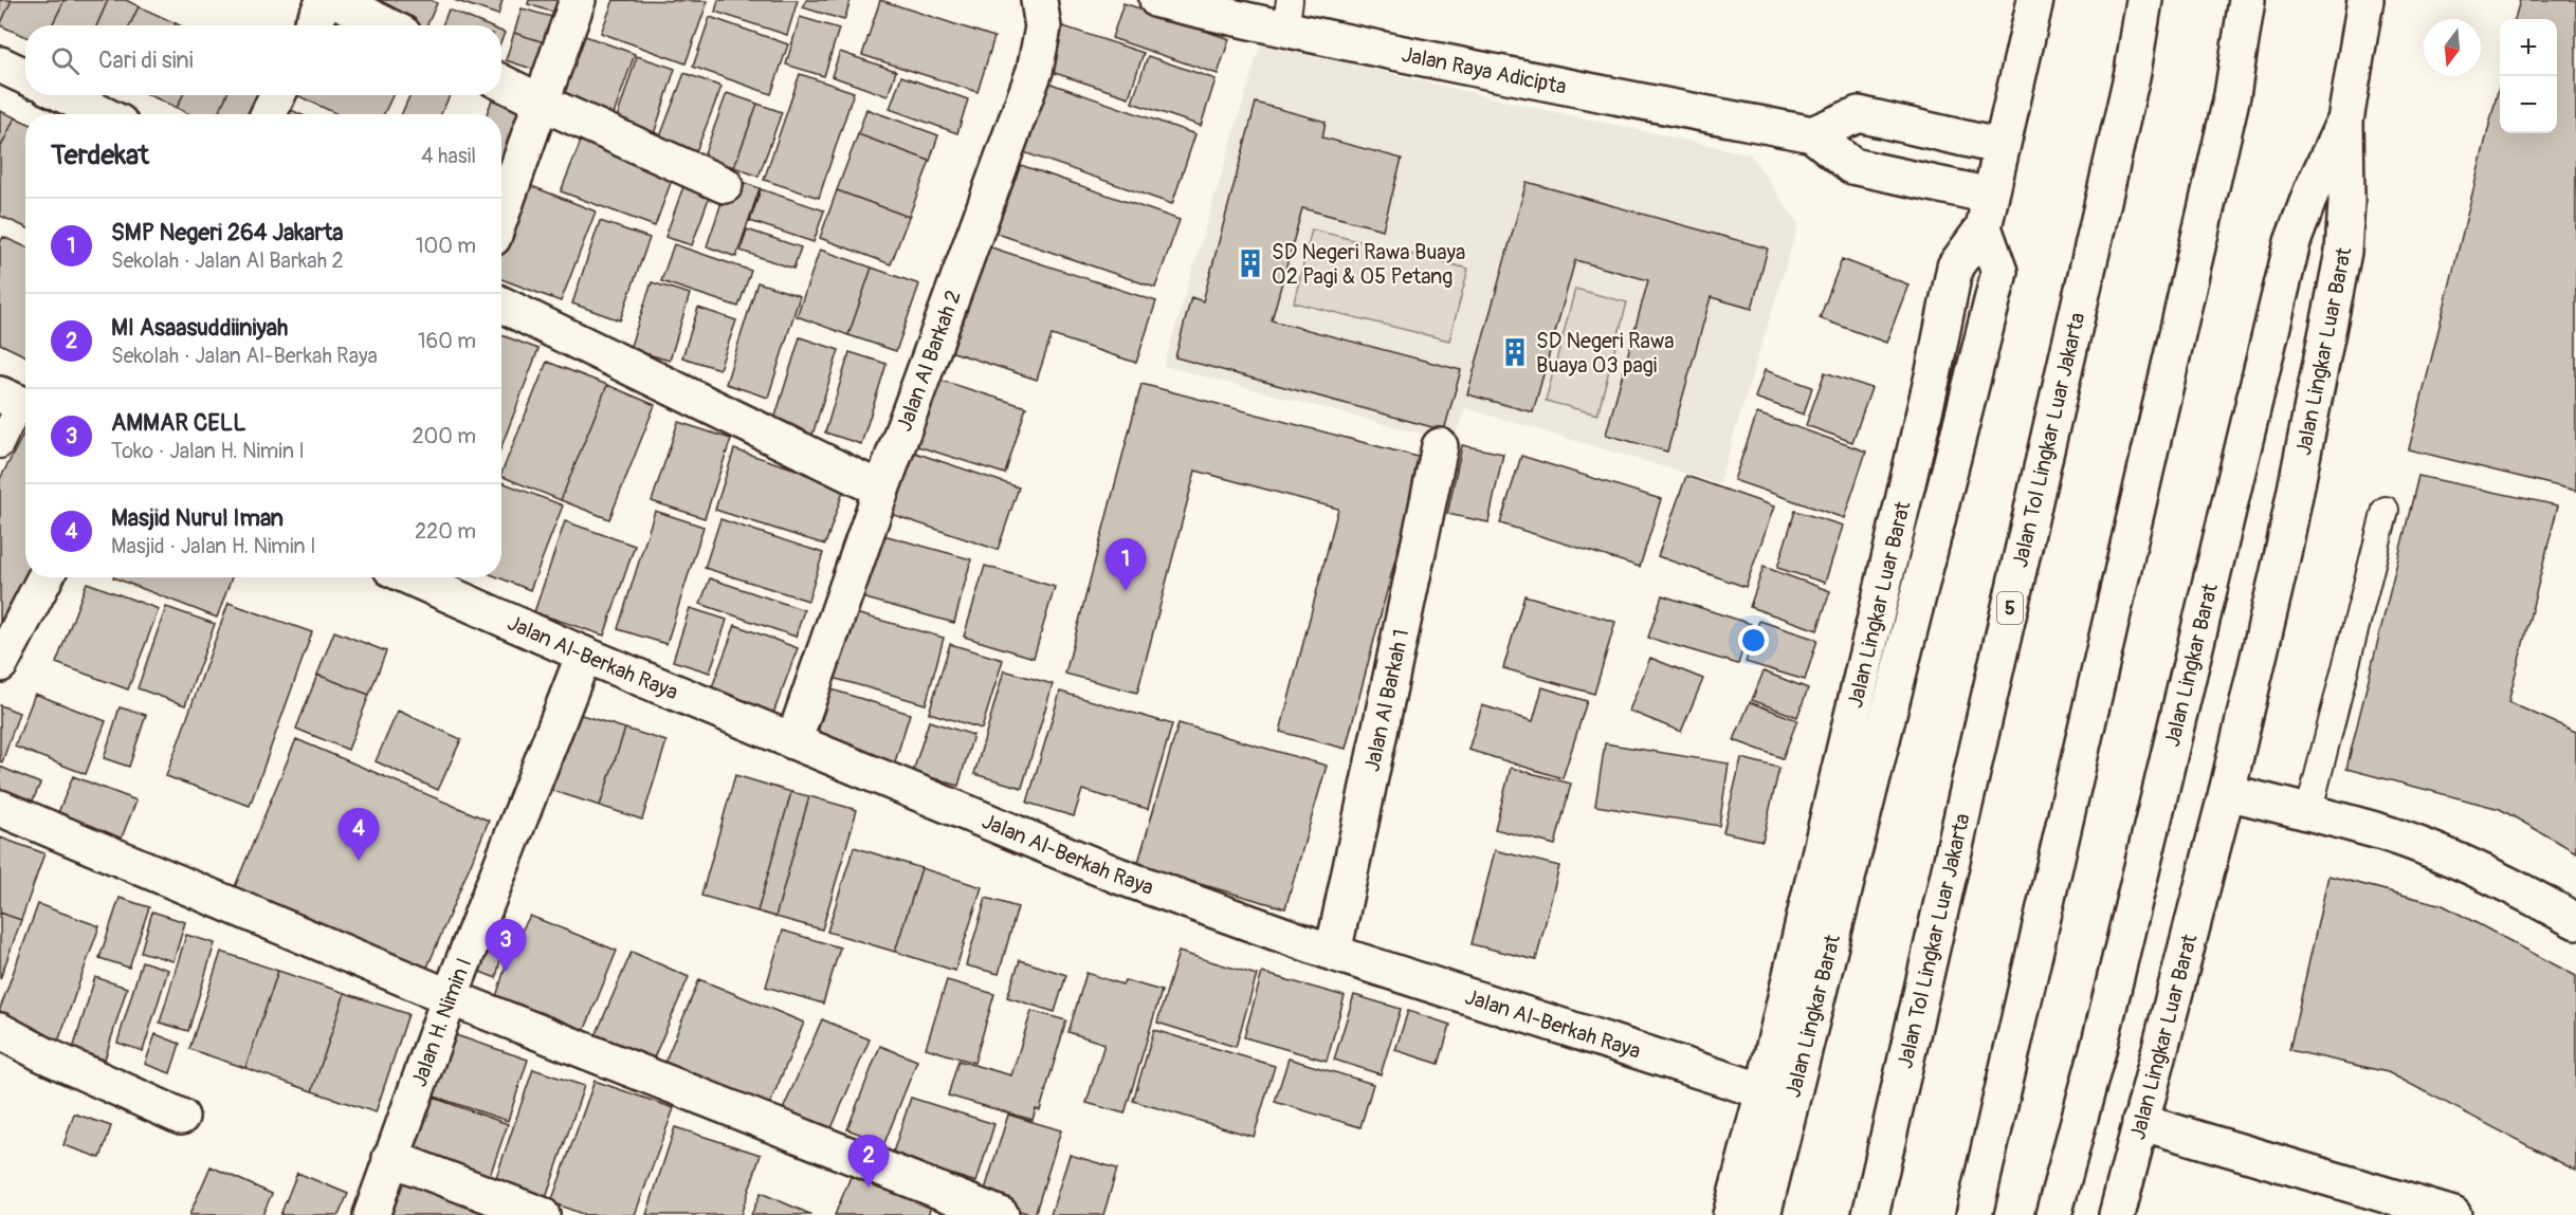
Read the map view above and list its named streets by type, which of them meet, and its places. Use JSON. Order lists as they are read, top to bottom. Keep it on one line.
{"streets":{"main road":["Jalan Raya Adicipta","Jalan Lingkar Luar Barat","Jalan Al Barkah 2","Jalan Tol Lingkar Luar Jakarta","5","Jalan Al-Berkah Raya","Jalan Lingkar Barat","Jalan Al Barkah 1","Jalan H. Nimin I"]},"crossings":[["Jalan Raya Adicipta","Jalan Lingkar Luar Barat"],["Jalan Raya Adicipta","Jalan Lingkar Barat"],["Jalan Lingkar Luar Barat","Jalan Al-Berkah Raya"],["Jalan Lingkar Luar Barat","Jalan Lingkar Barat"],["Jalan Al Barkah 2","Jalan Al-Berkah Raya"],["Jalan Al-Berkah Raya","Jalan Al Barkah 1"],["Jalan Al-Berkah Raya","Jalan H. Nimin I"]],"places":{"building":["SD Negeri Rawa Buaya 02 Pagi & 05 Petang","SD Negeri Rawa Buaya 03 pagi"]},"north":"bottom","page":{"map_buttons":["+","−"],"search":"Cari di sini","heading":["Terdekat","4 hasil"],"list":[{"mark":"1","name":"SMP Negeri 264 Jakarta","note":"Sekolah · Jalan Al Barkah 2","value":"100 m"},{"mark":"2","name":"MI Asaasuddiiniyah","note":"Sekolah · Jalan Al-Berkah Raya","value":"160 m"},{"mark":"3","name":"AMMAR CELL","note":"Toko · Jalan H. Nimin I","value":"200 m"},{"mark":"4","name":"Masjid Nurul Iman","note":"Masjid · Jalan H. Nimin I","value":"220 m"}],"pins":["1","4","3","2"]}}
